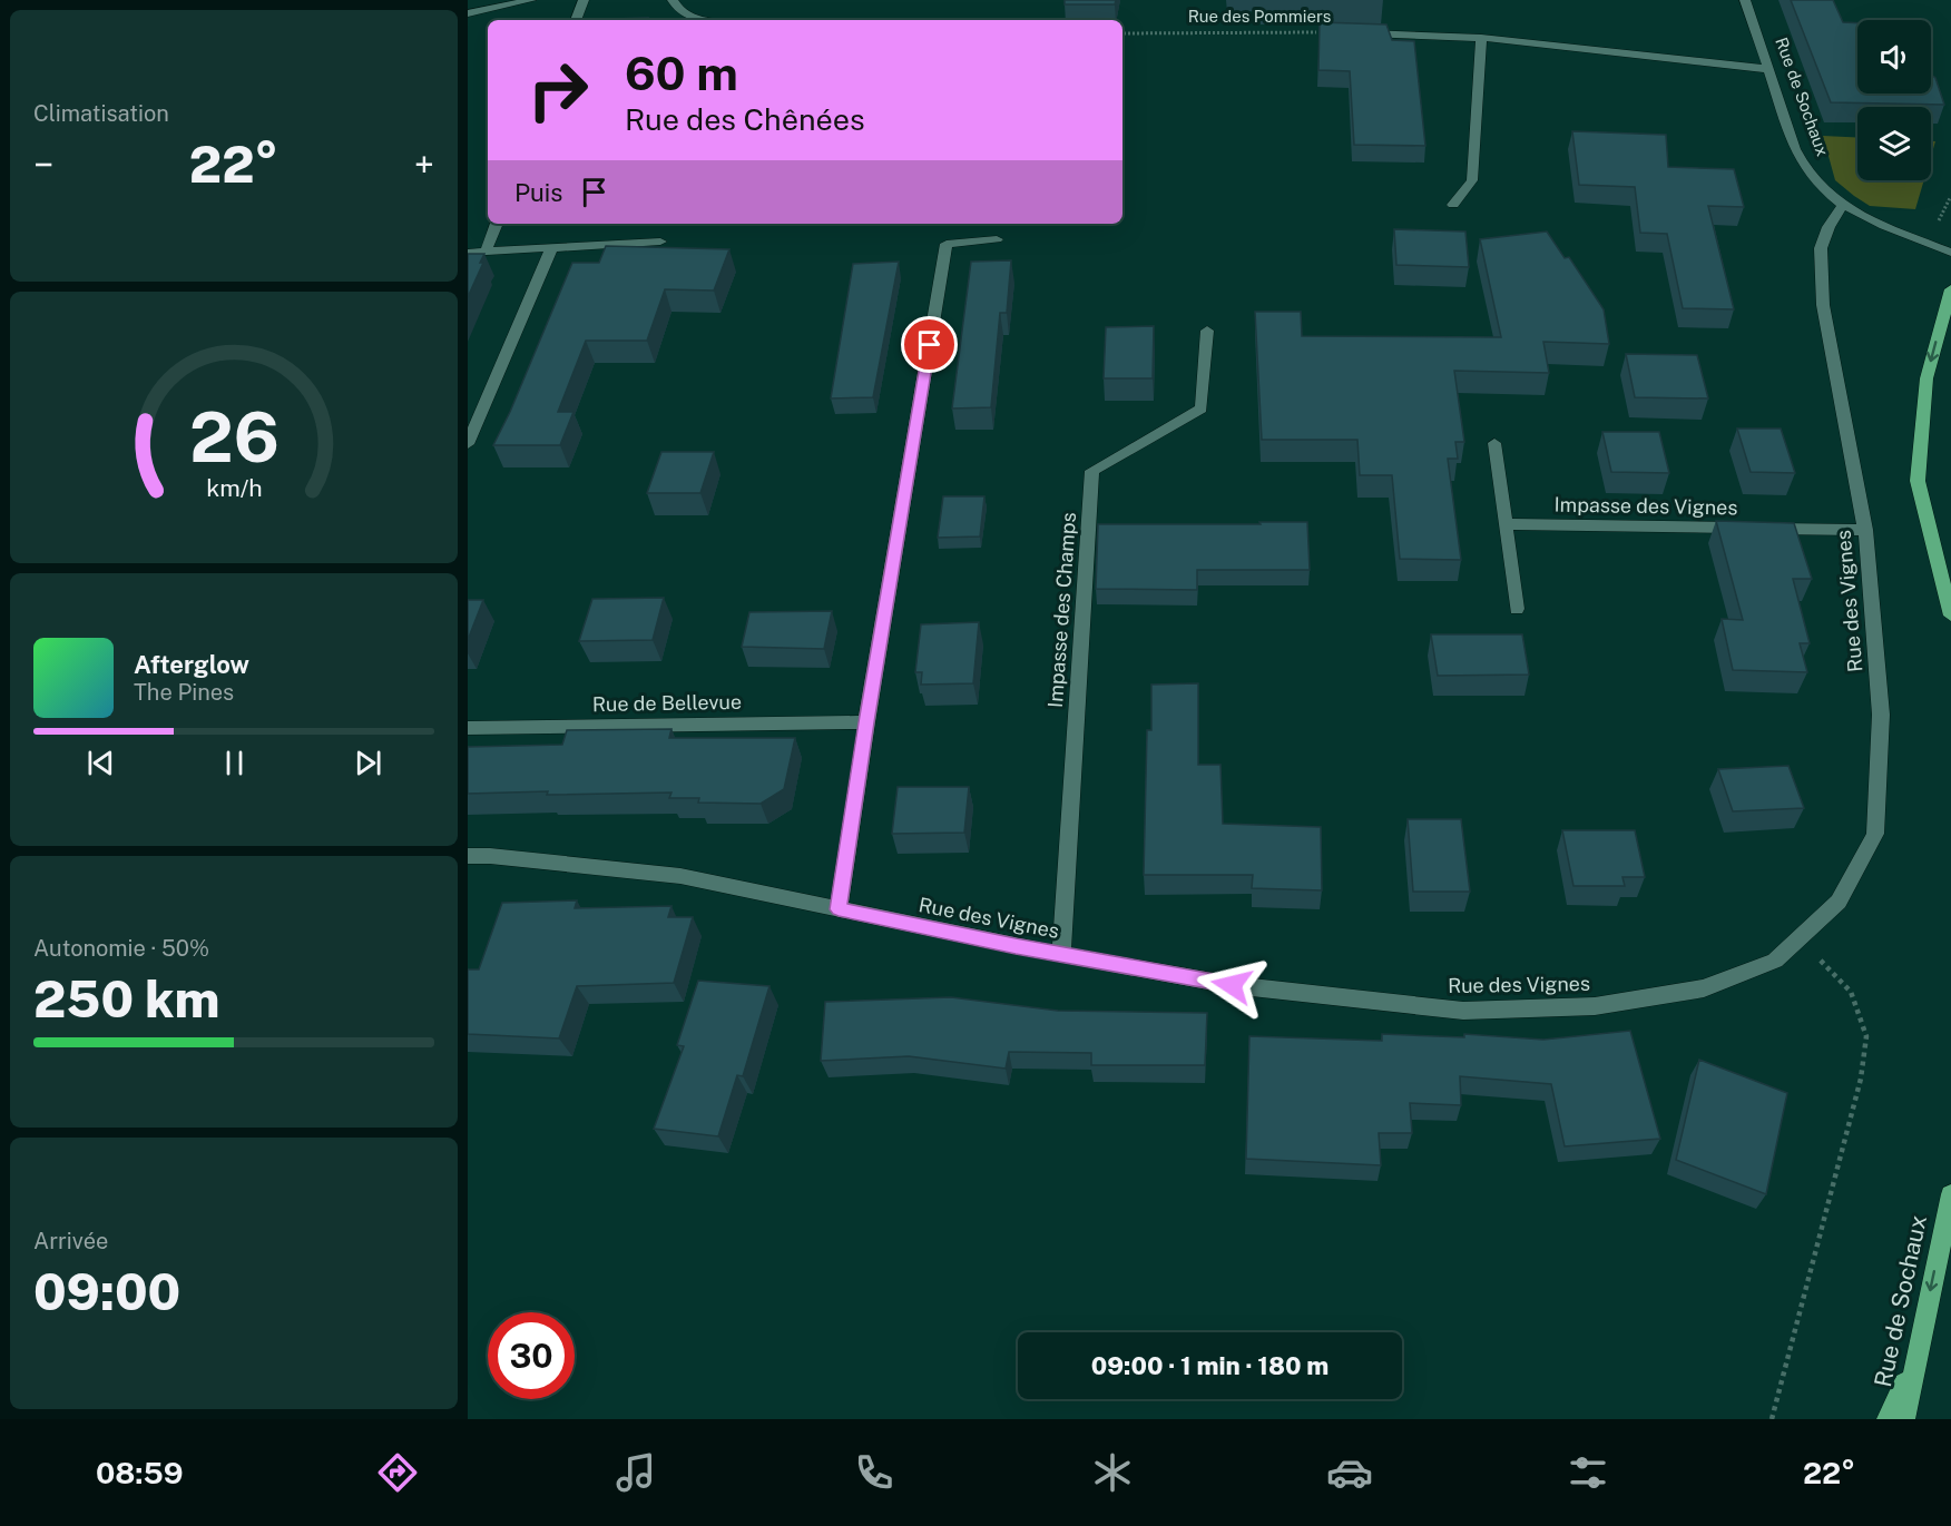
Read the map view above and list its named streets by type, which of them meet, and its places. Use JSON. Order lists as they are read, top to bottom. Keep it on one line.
{"streets":{"main road":["Rue de Sochaux"],"street":["Rue des Pommiers","Impasse des Vignes","Rue des Vignes","Impasse des Champs","Rue de Bellevue"]},"crossings":[["Rue des Pommiers","Rue de Sochaux"],["Rue de Sochaux","Rue des Vignes"],["Impasse des Vignes","Rue des Vignes"],["Rue des Vignes","Impasse des Champs"]],"page":{"tile":["Climatisation",["Autonomie · 50%","250 km"],["Arrivée","09:00"]],"turn":["60 m","Rue des Chênées"],"heat":["−","22°","+"],"then":"Puis","song":["Afterglow","The Pines"],"limit":"30","trip":"09:00 · 1 min · 180 m","tabs":["08:59","22°"],"gauge":["26","km/h"]}}
